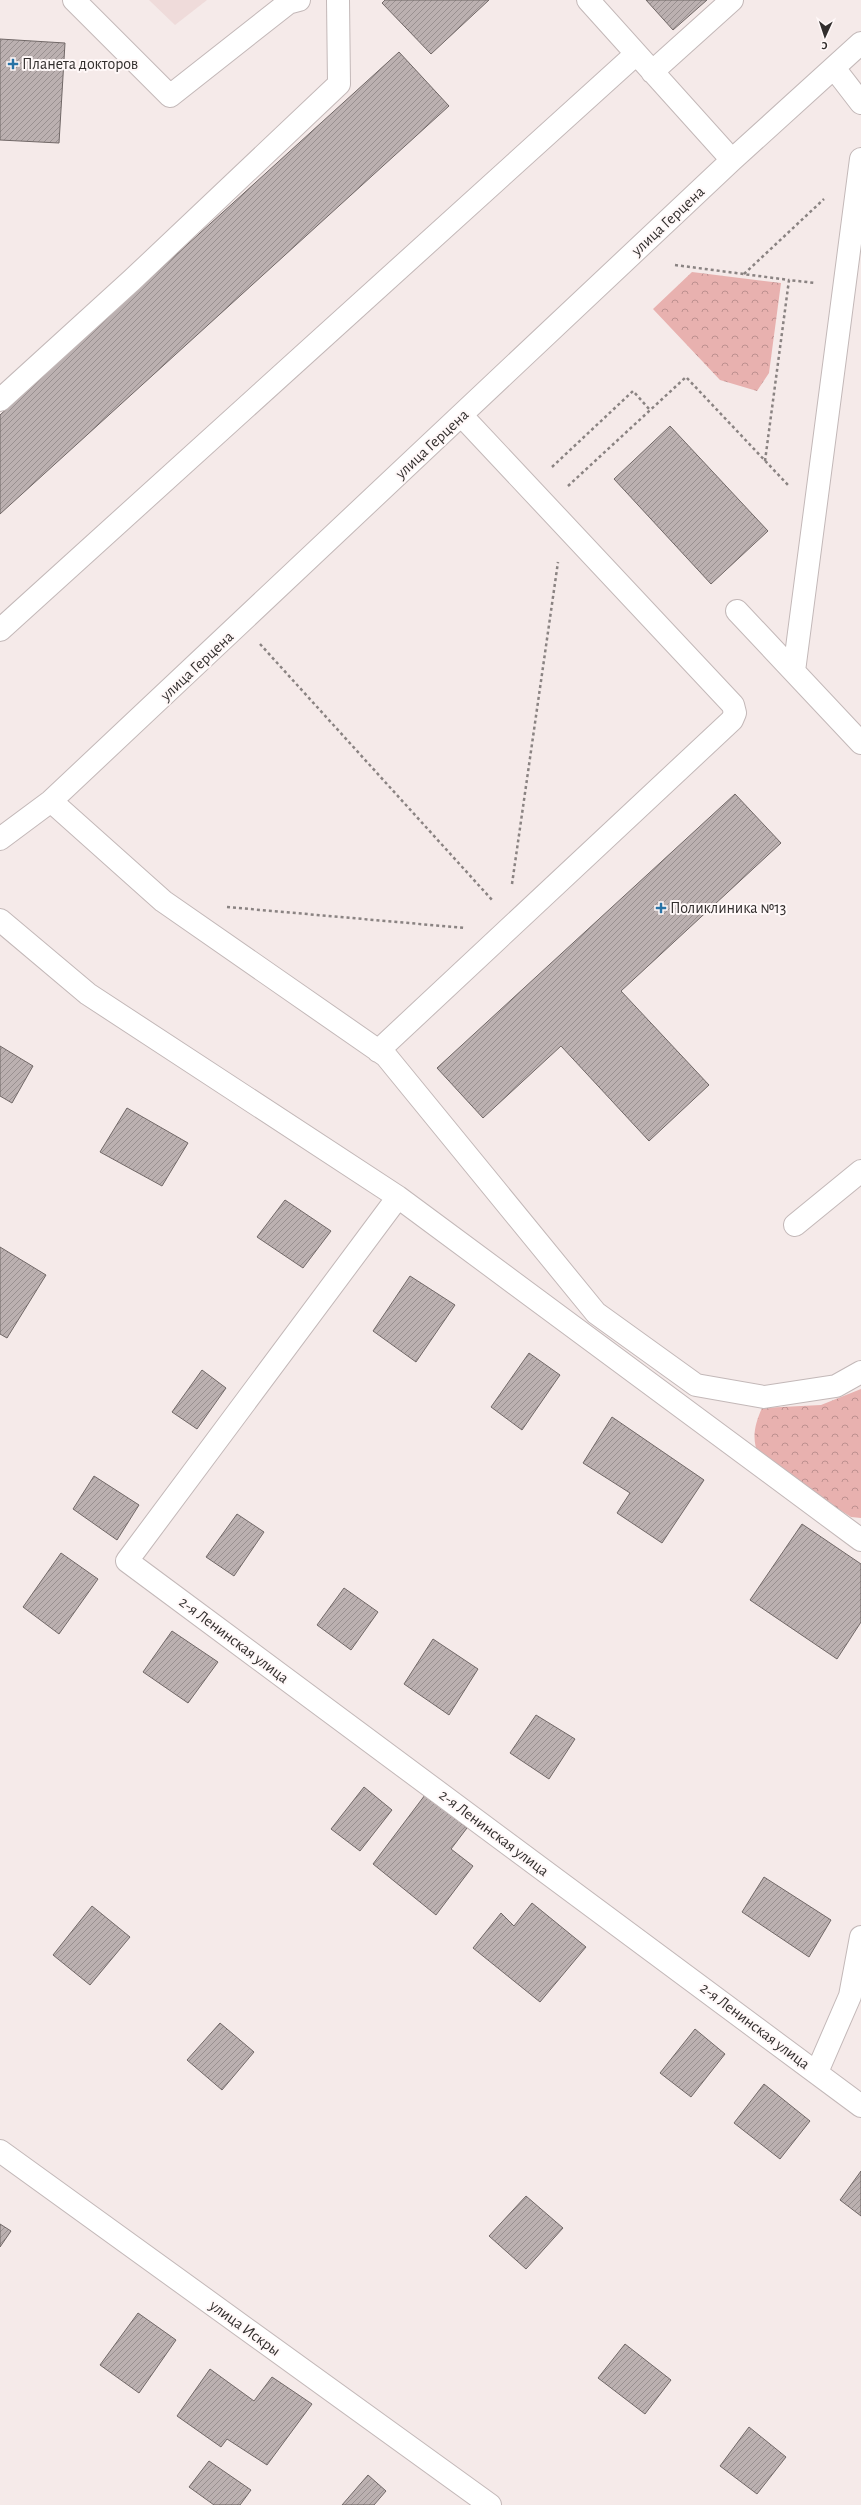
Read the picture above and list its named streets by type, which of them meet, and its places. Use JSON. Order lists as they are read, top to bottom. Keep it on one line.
{"streets":{"street":["улица Герцена","2-я Ленинская улица","улица Искры"]},"places":{"health":["Планета докторов","Поликлиника №13"]},"north":"bottom"}
